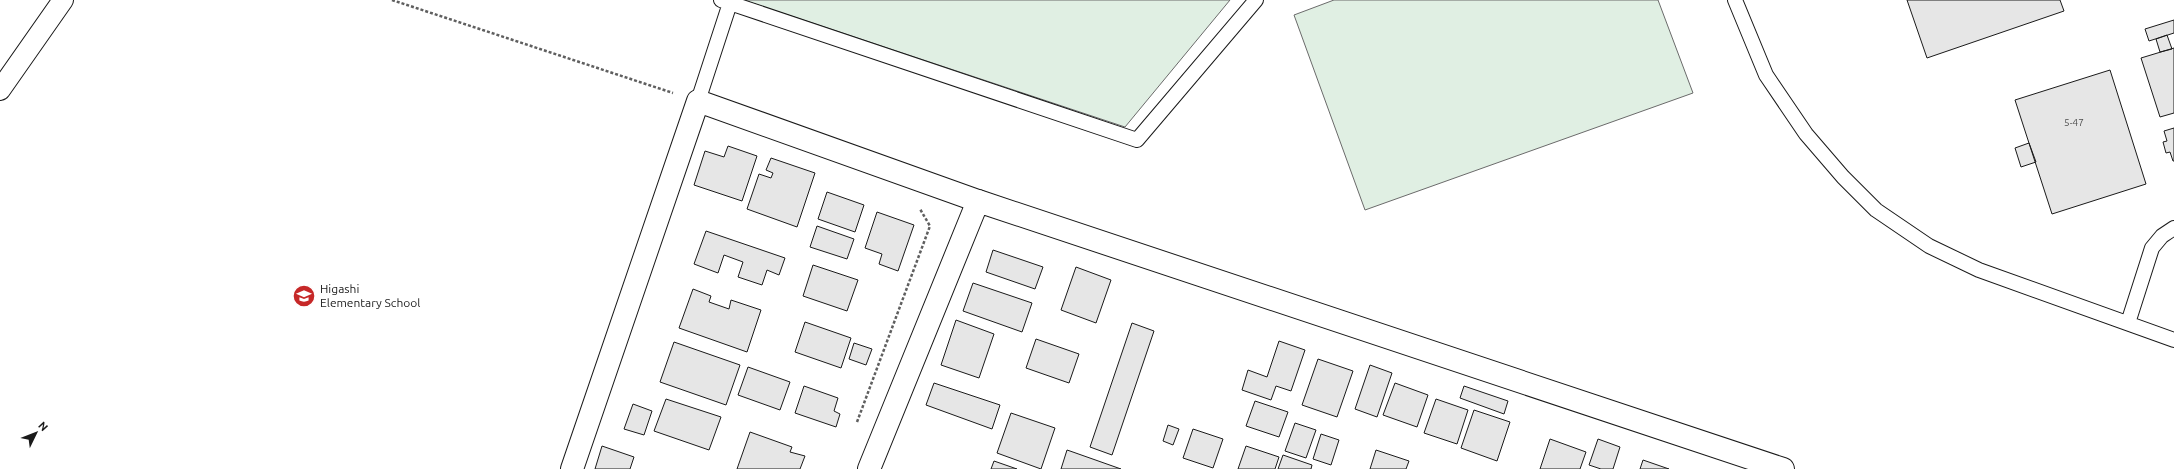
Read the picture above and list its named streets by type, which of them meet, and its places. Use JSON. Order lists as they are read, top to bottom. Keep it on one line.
{"places":{"school or university":["Higashi Elementary School"]},"house_numbers":["5-47"],"north":"top right"}
